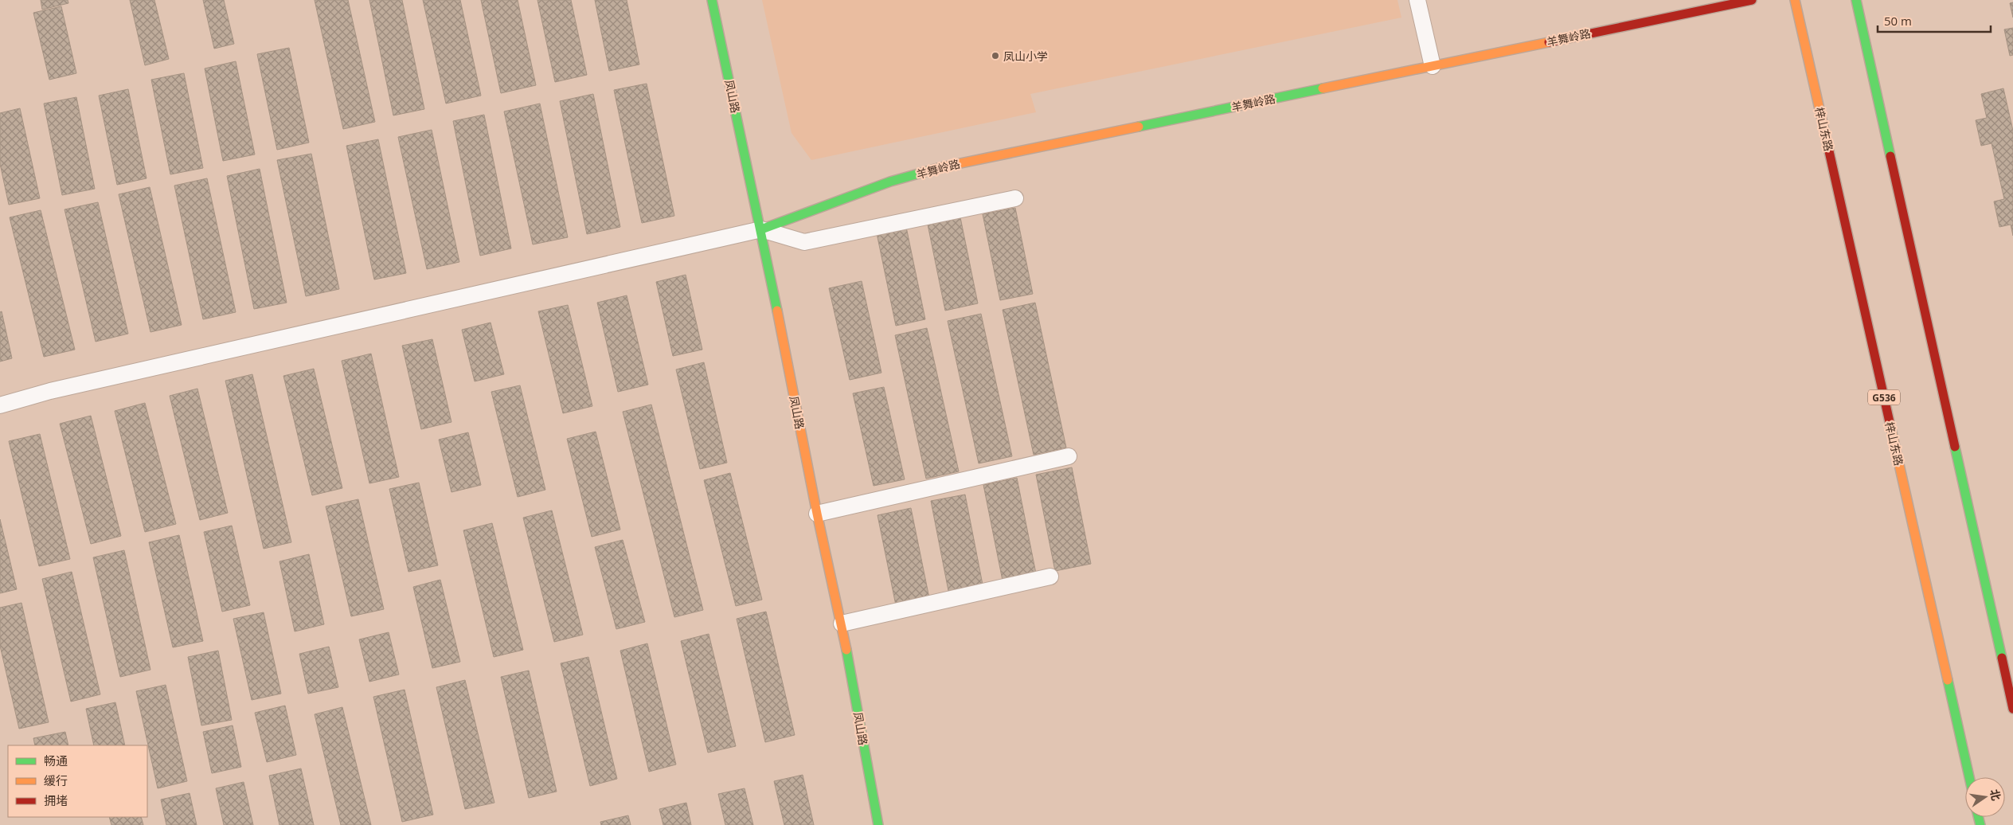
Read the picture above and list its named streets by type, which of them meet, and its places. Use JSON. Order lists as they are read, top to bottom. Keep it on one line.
{"streets":{"main road":["羊舞岭路","凤山路","梓山东路","G536"]},"crossings":[["羊舞岭路","凤山路"]],"places":["凤山小学"],"legend":["畅通","缓行","拥堵"],"scale_bar":"50 m","north":"right"}
